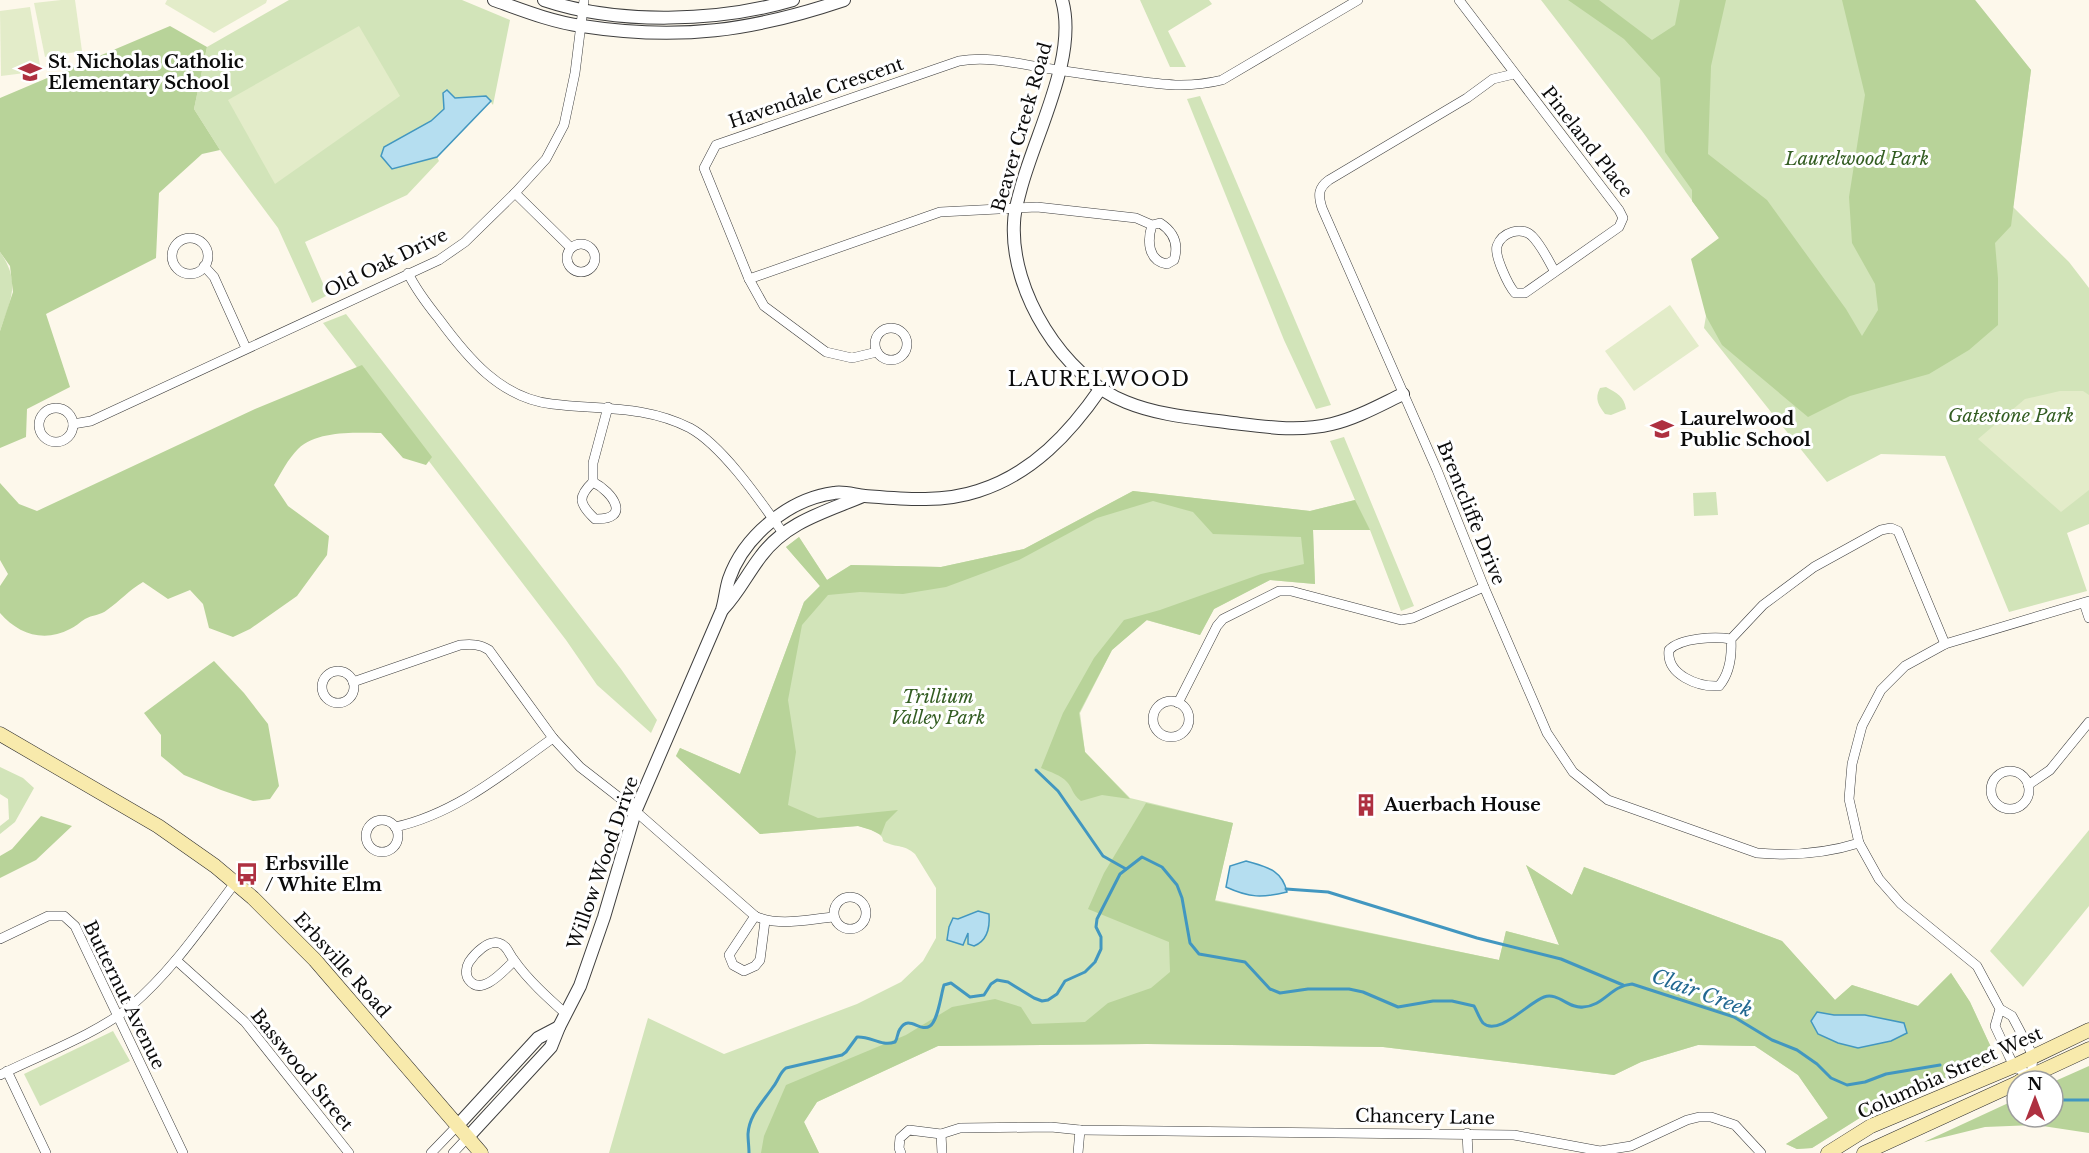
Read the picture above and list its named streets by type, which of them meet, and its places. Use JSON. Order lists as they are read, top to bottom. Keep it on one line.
{"streets":{"main road":["Erbsville Road","Columbia Street West"],"street":["Havendale Crescent","Beaver Creek Road","Pineland Place","Old Oak Drive","Brentcliffe Drive","Willow Wood Drive","Butternut Avenue","Basswood Street","Chancery Lane"]},"crossings":[["Havendale Crescent","Beaver Creek Road"],["Beaver Creek Road","Brentcliffe Drive"],["Beaver Creek Road","Willow Wood Drive"],["Pineland Place","Brentcliffe Drive"],["Willow Wood Drive","Erbsville Road"]],"districts":["LAURELWOOD"],"water":["Clair Creek"],"parks":["Laurelwood Park","Gatestone Park","Trillium Valley Park"],"places":{"school or university":["St. Nicholas Catholic Elementary School","Laurelwood Public School"],"building":["Auerbach House"],"bus stop":["Erbsville / White Elm"]},"north":"top"}
